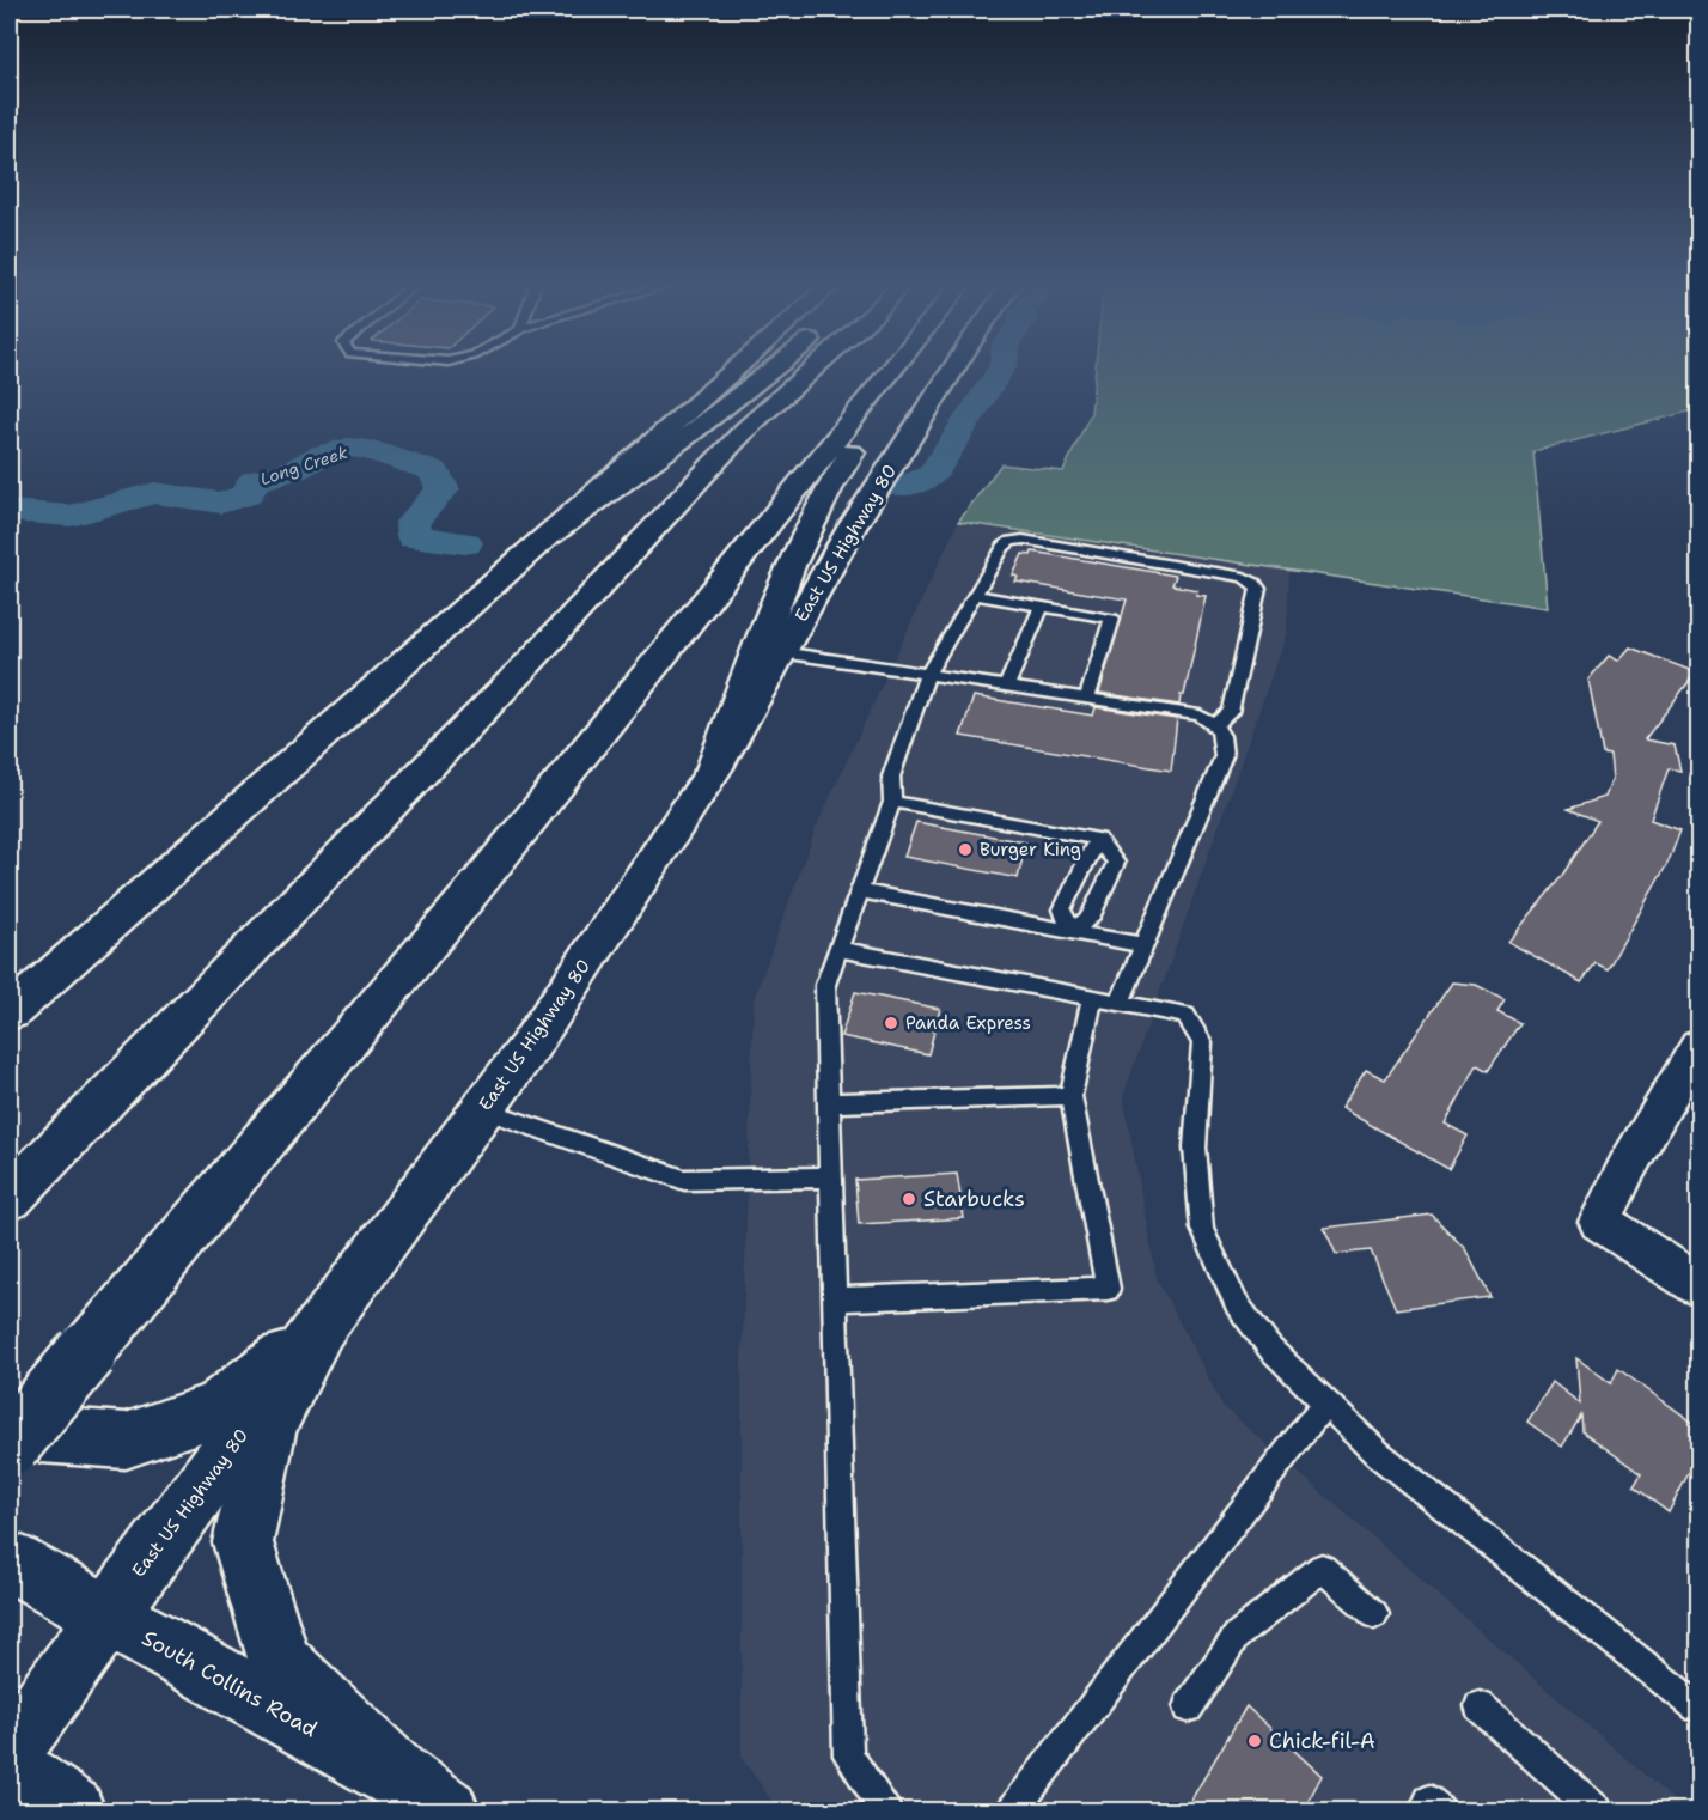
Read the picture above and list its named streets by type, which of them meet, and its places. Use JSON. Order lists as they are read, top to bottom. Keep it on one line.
{"streets":{"main road":["East US Highway 80","South Collins Road"]},"crossings":[["East US Highway 80","South Collins Road"]],"water":["Long Creek"],"places":["Burger King","Panda Express","Starbucks","Chick-fil-A"]}
